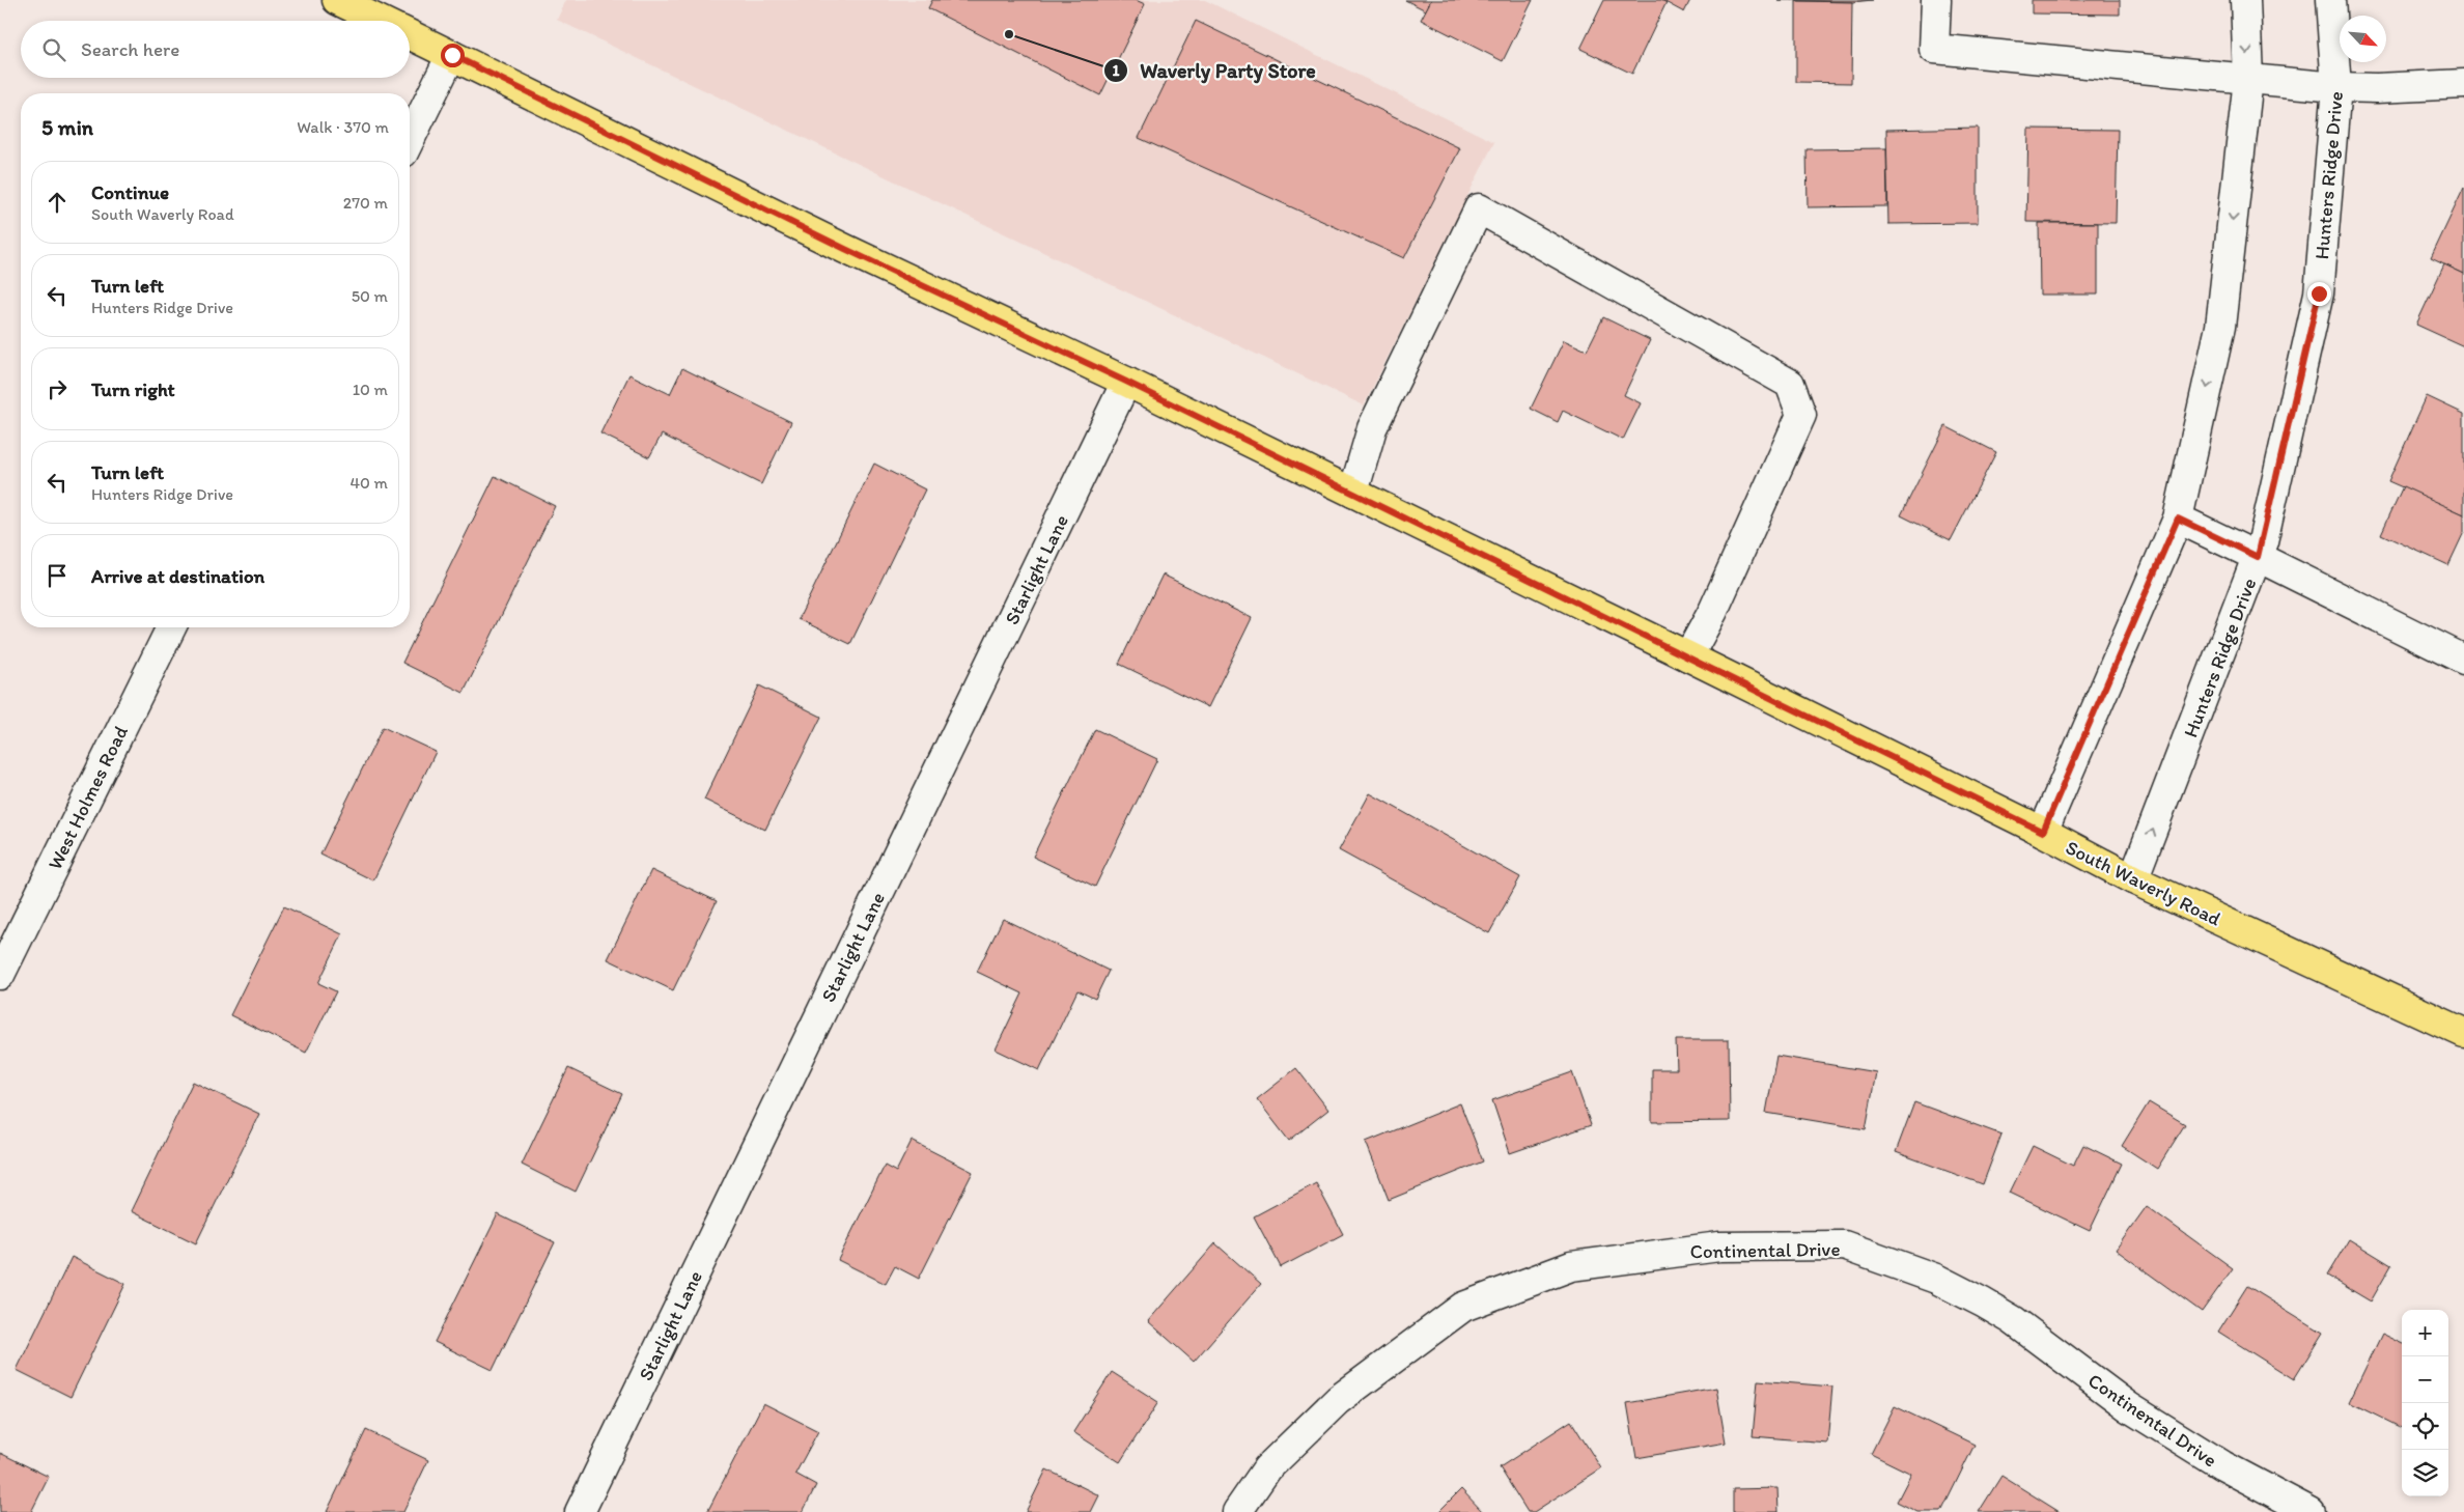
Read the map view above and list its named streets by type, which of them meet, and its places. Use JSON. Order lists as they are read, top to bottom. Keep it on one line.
{"streets":{"main road":["South Waverly Road"],"street":["Hunters Ridge Drive","Starlight Lane","West Holmes Road","Continental Drive"]},"crossings":[["Hunters Ridge Drive","South Waverly Road"],["Starlight Lane","South Waverly Road"]],"places":["Waverly Party Store"],"north":"bottom right","page":{"search":"Search here","heading":["5 min","Walk · 370 m"],"list":[["Continue","South Waverly Road","270 m"],["Turn left","Hunters Ridge Drive","50 m"],["Turn right","10 m"],["Turn left","Hunters Ridge Drive","40 m"],"Arrive at destination"],"map_buttons":["+","−"]}}
